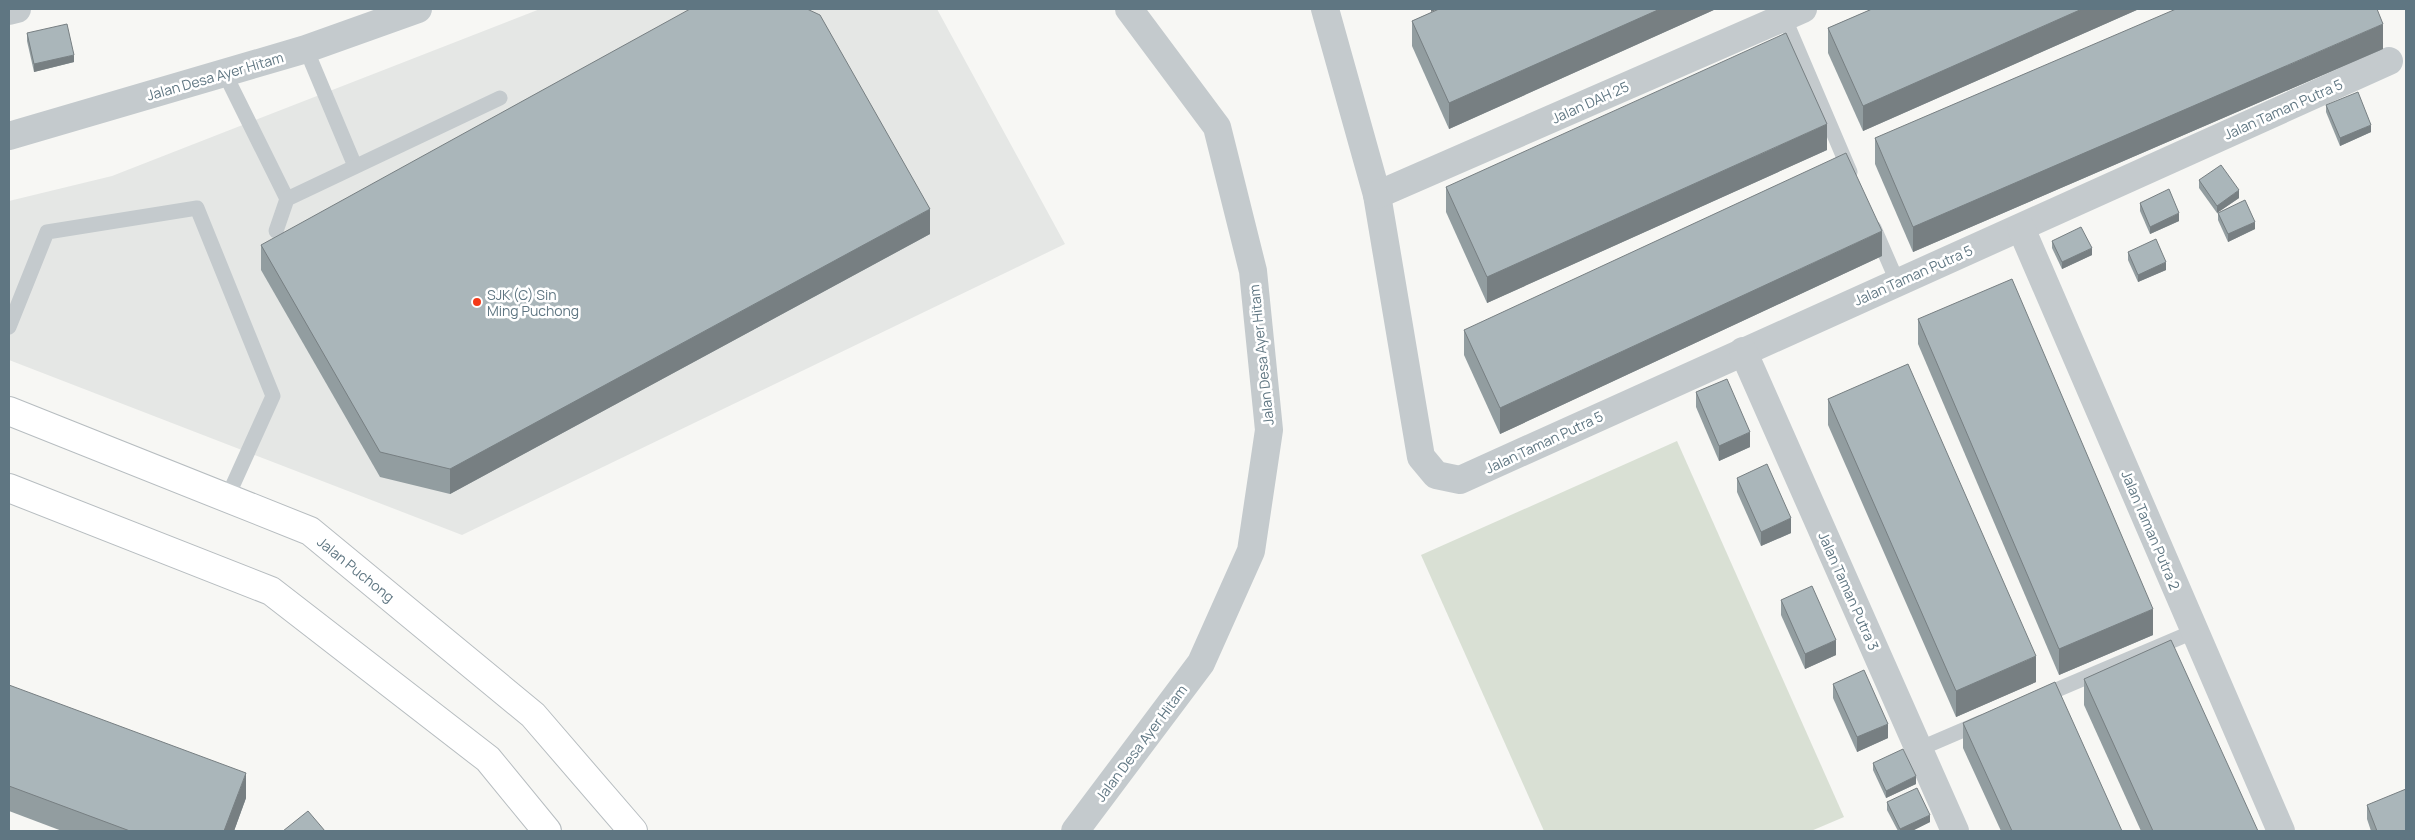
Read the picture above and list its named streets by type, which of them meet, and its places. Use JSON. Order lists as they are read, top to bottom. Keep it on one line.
{"streets":{"main road":["Jalan Puchong"],"street":["Jalan Desa Ayer Hitam","Jalan DAH 25","Jalan Taman Putra 5","Jalan Taman Putra 2","Jalan Taman Putra 3"]},"crossings":[["Jalan DAH 25","Jalan Taman Putra 5"],["Jalan Taman Putra 5","Jalan Taman Putra 2"],["Jalan Taman Putra 5","Jalan Taman Putra 3"]],"places":["SJK (C) Sin Ming Puchong"]}
